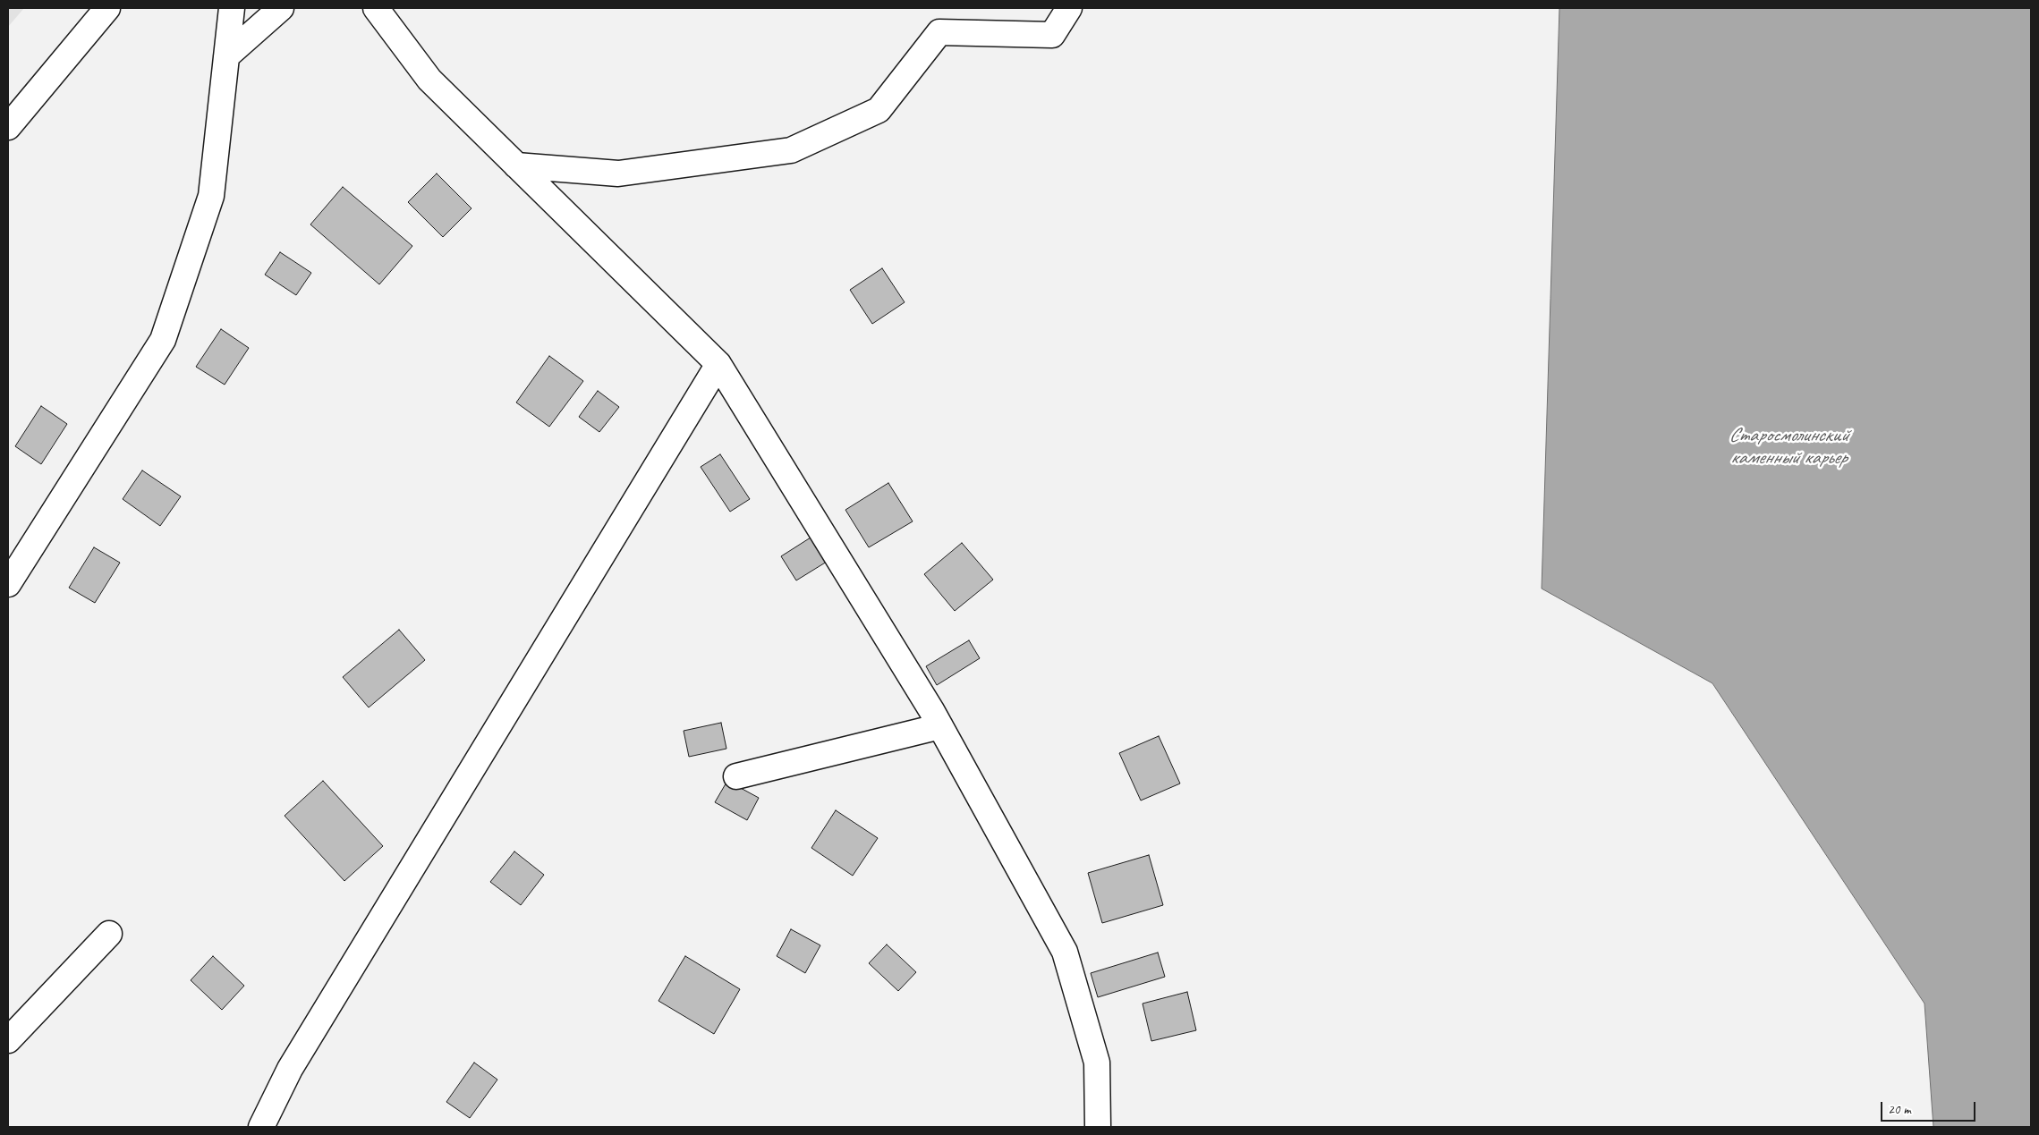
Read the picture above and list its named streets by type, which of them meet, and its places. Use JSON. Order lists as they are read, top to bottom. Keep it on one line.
{"water":["Старосмолинский каменный карьер"],"scale_bar":"20 m"}
